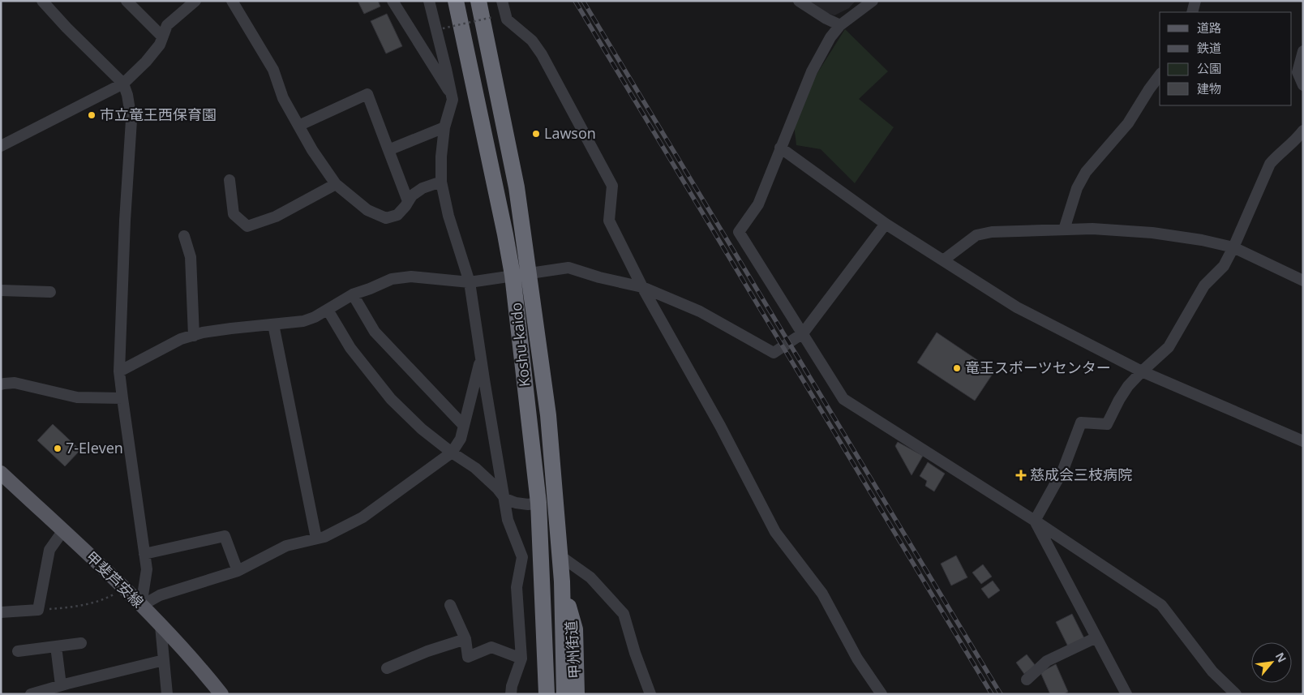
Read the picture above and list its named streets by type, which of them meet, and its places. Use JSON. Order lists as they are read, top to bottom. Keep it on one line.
{"streets":{"highway":["Koshu-kaido","甲州街道"],"main road":["甲斐芦安線"]},"crossings":[["Koshu-kaido","甲州街道"]],"places":{"other":["市立竜王西保育園","Lawson","竜王スポーツセンター","7-Eleven"],"health":["慈成会三枝病院"]},"legend":["道路","鉄道","公園","建物"],"north":"top right"}
